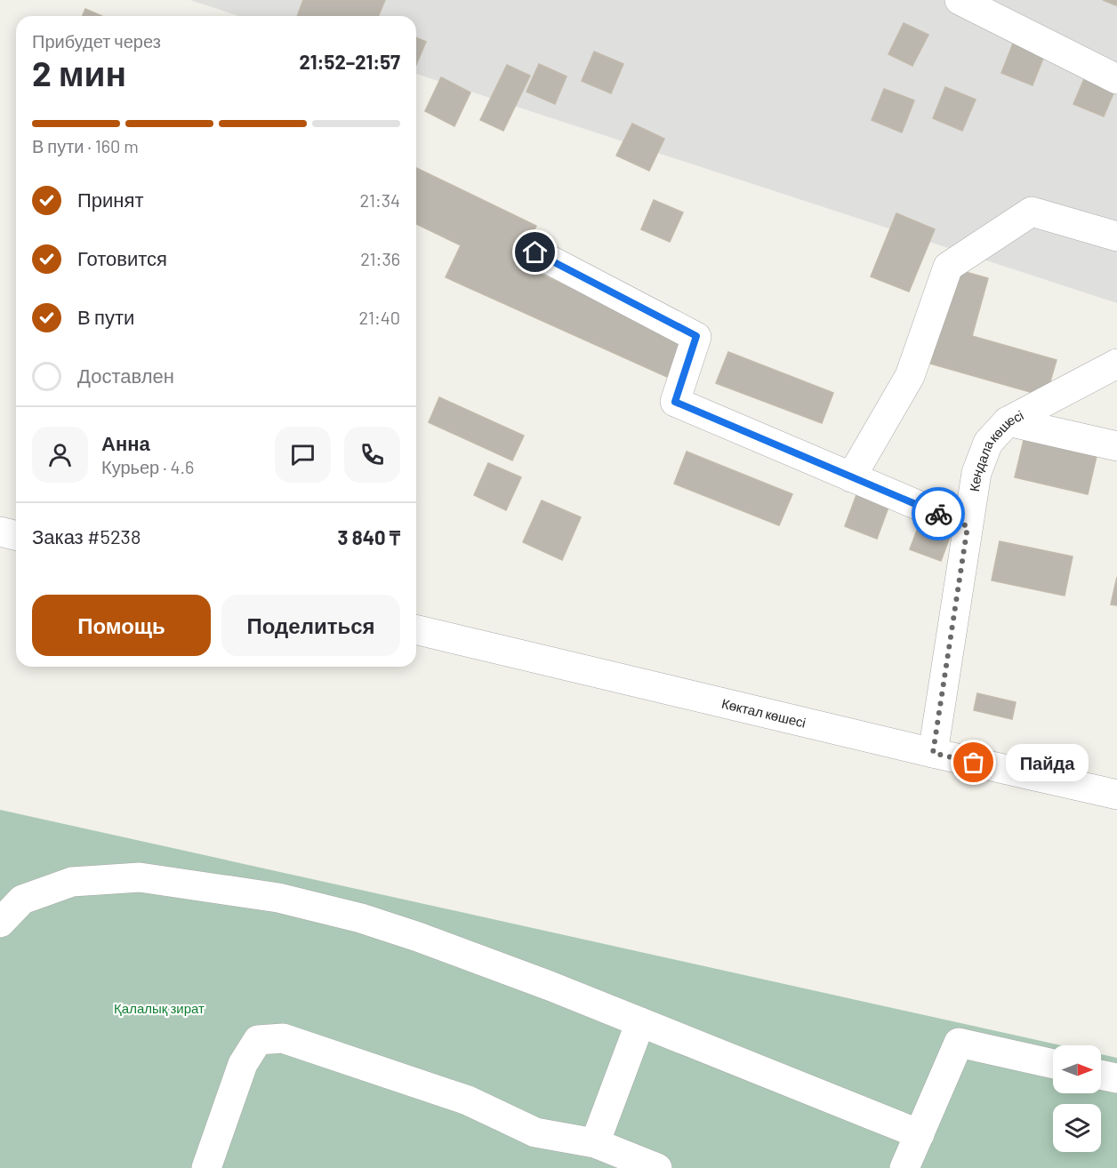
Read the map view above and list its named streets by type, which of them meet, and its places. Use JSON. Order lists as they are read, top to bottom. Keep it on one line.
{"streets":{"street":["Кендала көшесі","Көктал көшесі"]},"crossings":[["Кендала көшесі","Көктал көшесі"]],"parks":["Қалалық зират"],"places":["Пайда"],"north":"right","page":{"heading":["2 мин","Прибудет через","21:52–21:57"],"panel":["Анна","Курьер · 4.6","Заказ #5238","3 840 ₸"],"bar":"В пути · 160 m","list":[["Принят","21:34"],["Готовится","21:36"],["В пути","21:40"],"Доставлен"],"buttons":["Помощь","Поделиться"],"bubble":"Пайда"}}
